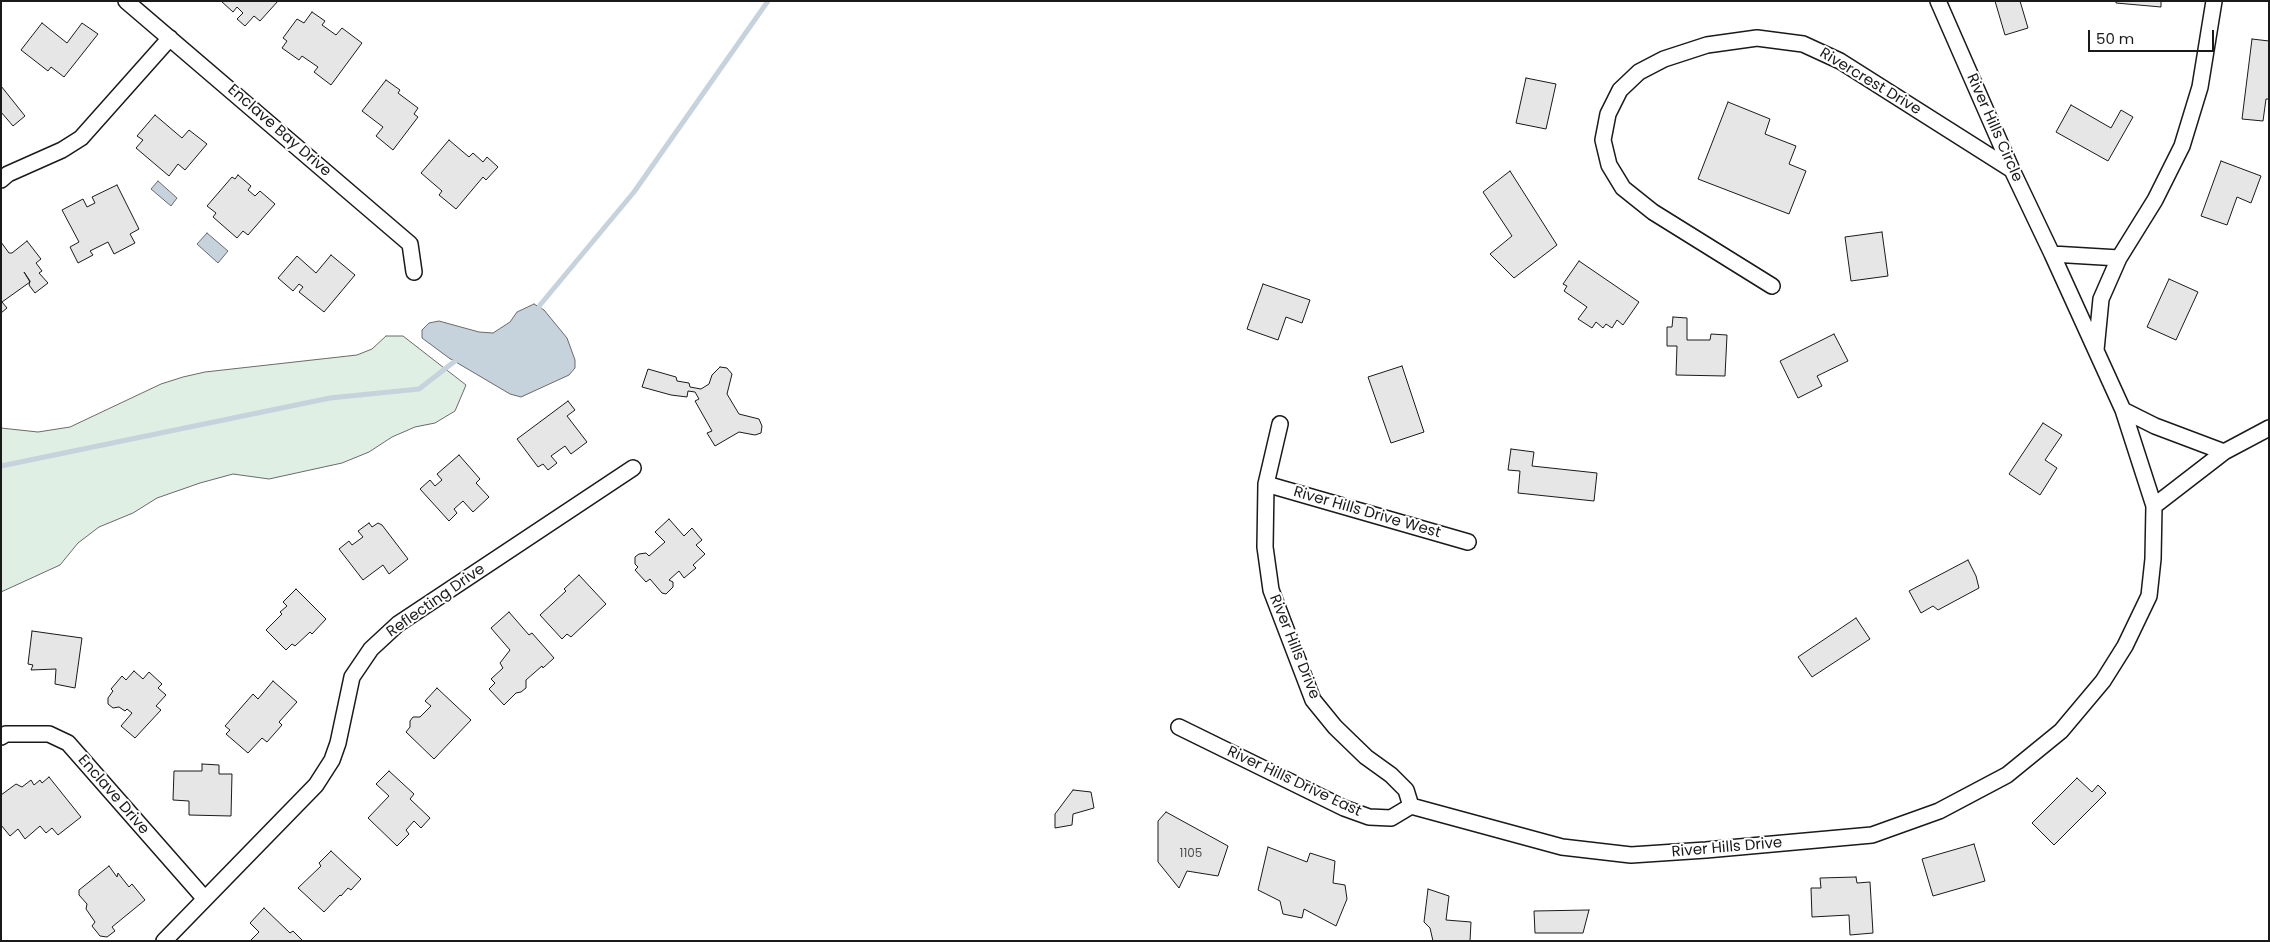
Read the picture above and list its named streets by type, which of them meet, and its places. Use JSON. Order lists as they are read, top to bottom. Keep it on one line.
{"streets":{"street":["Rivercrest Drive","River Hills Circle","Enclave Bay Drive","River Hills Drive West","Reflecting Drive","River Hills Drive","River Hills Drive East","Enclave Drive"]},"crossings":[["Rivercrest Drive","River Hills Circle"],["River Hills Circle","River Hills Drive"],["River Hills Drive West","River Hills Drive"],["Reflecting Drive","Enclave Drive"],["River Hills Drive","River Hills Drive East"]],"house_numbers":["1105"],"scale_bar":"50 m"}
